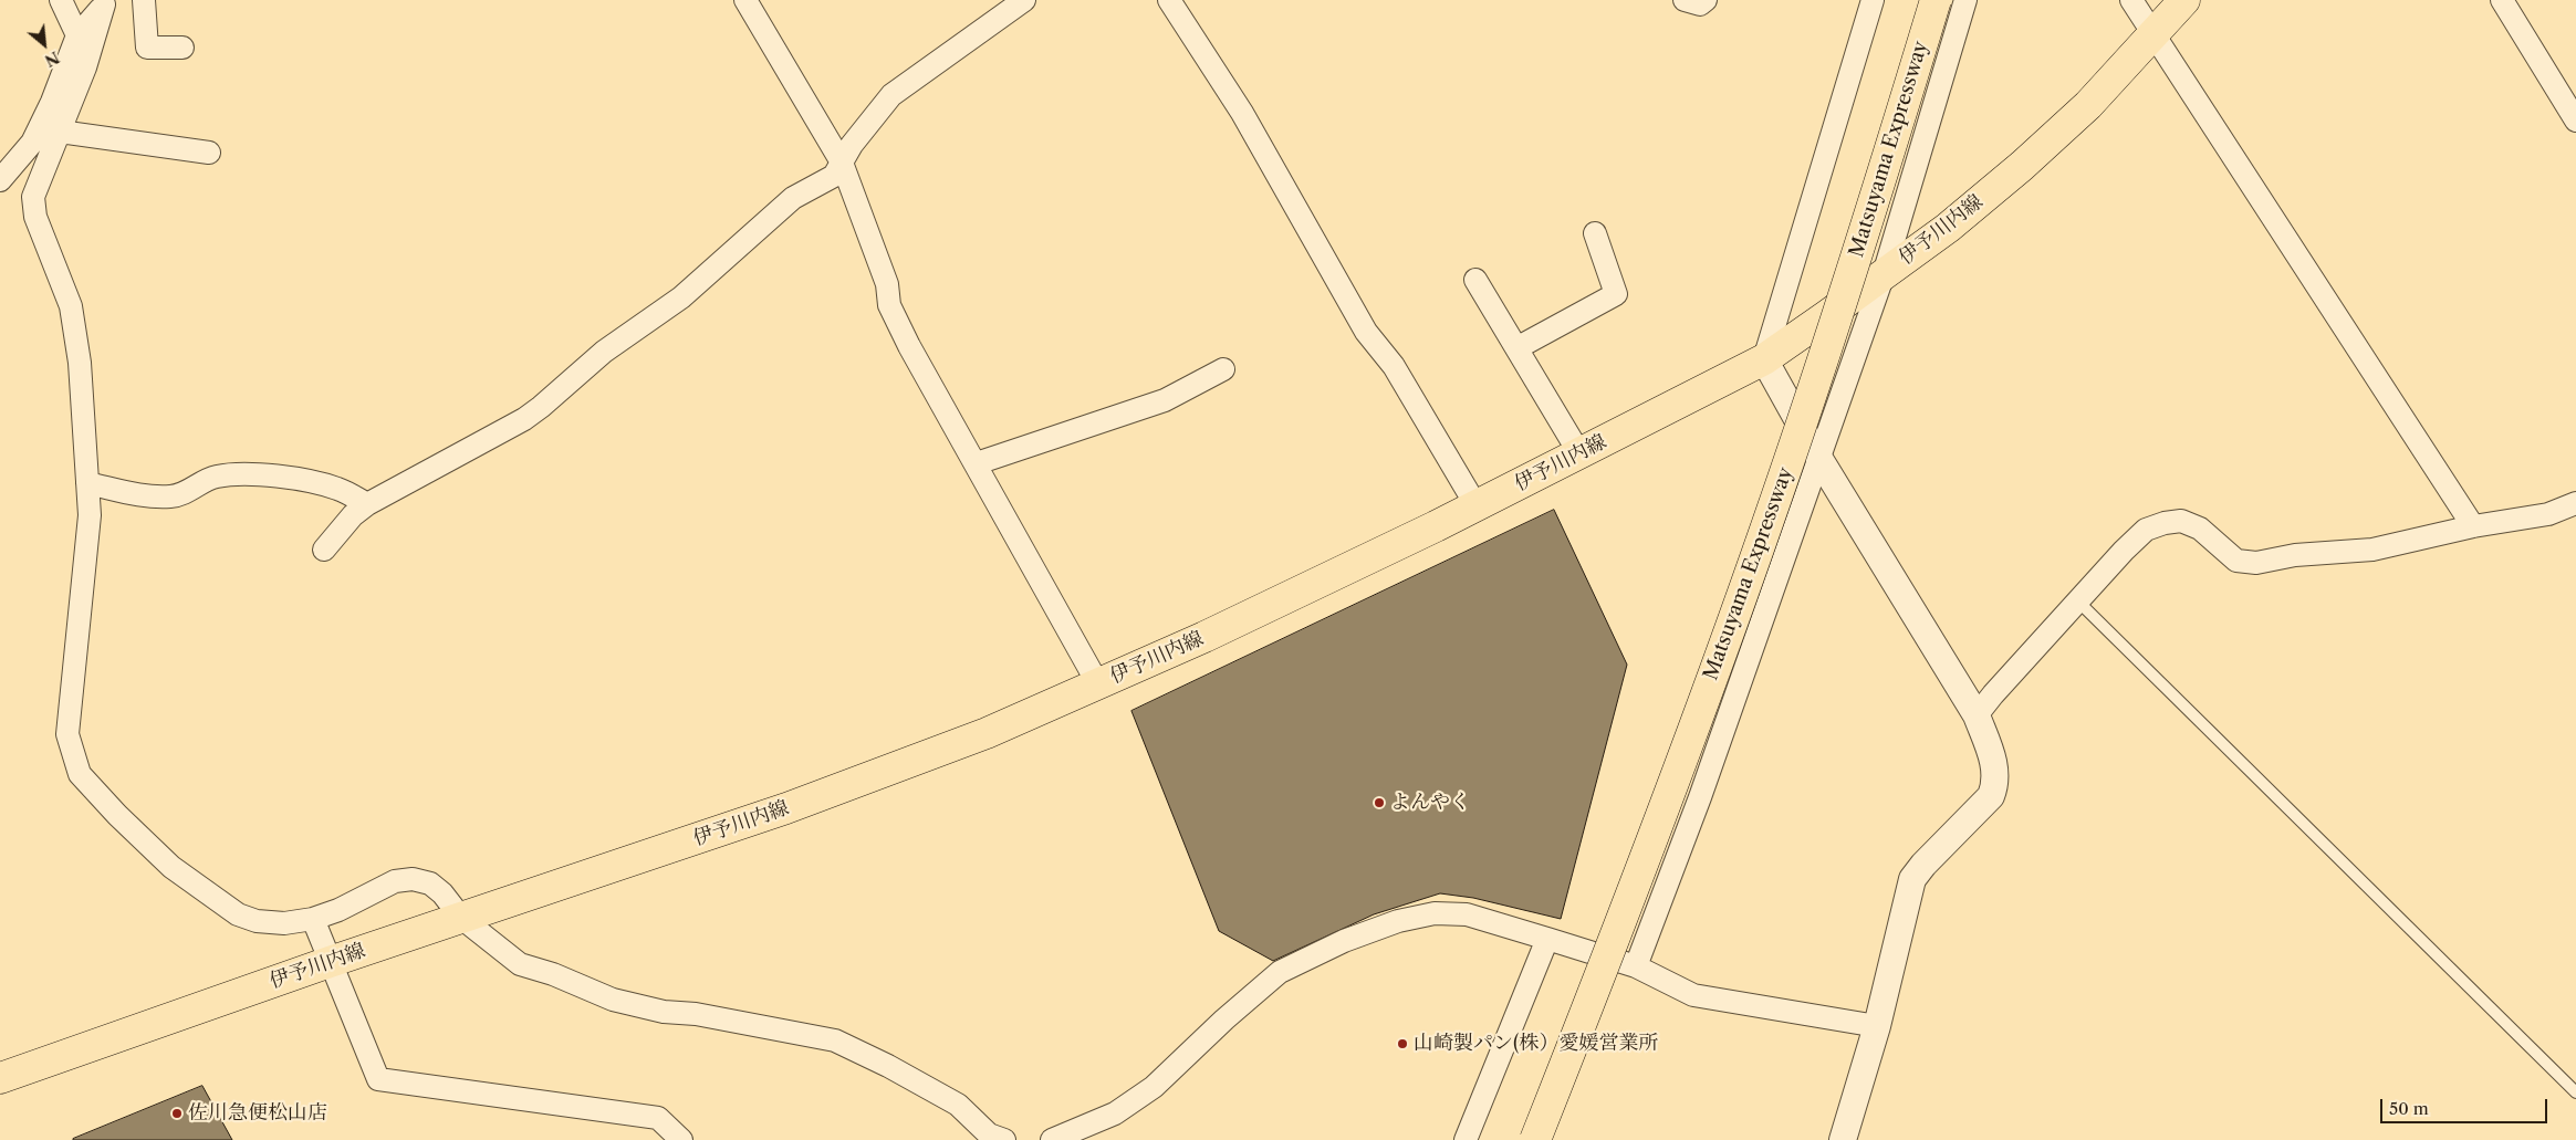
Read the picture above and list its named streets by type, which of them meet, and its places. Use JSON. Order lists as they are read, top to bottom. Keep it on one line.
{"streets":{"main road":["Matsuyama Expressway","伊予川内線"]},"places":["よんやく","山崎製パン(株）愛媛営業所","佐川急便松山店"],"scale_bar":"50 m","north":"bottom right"}
